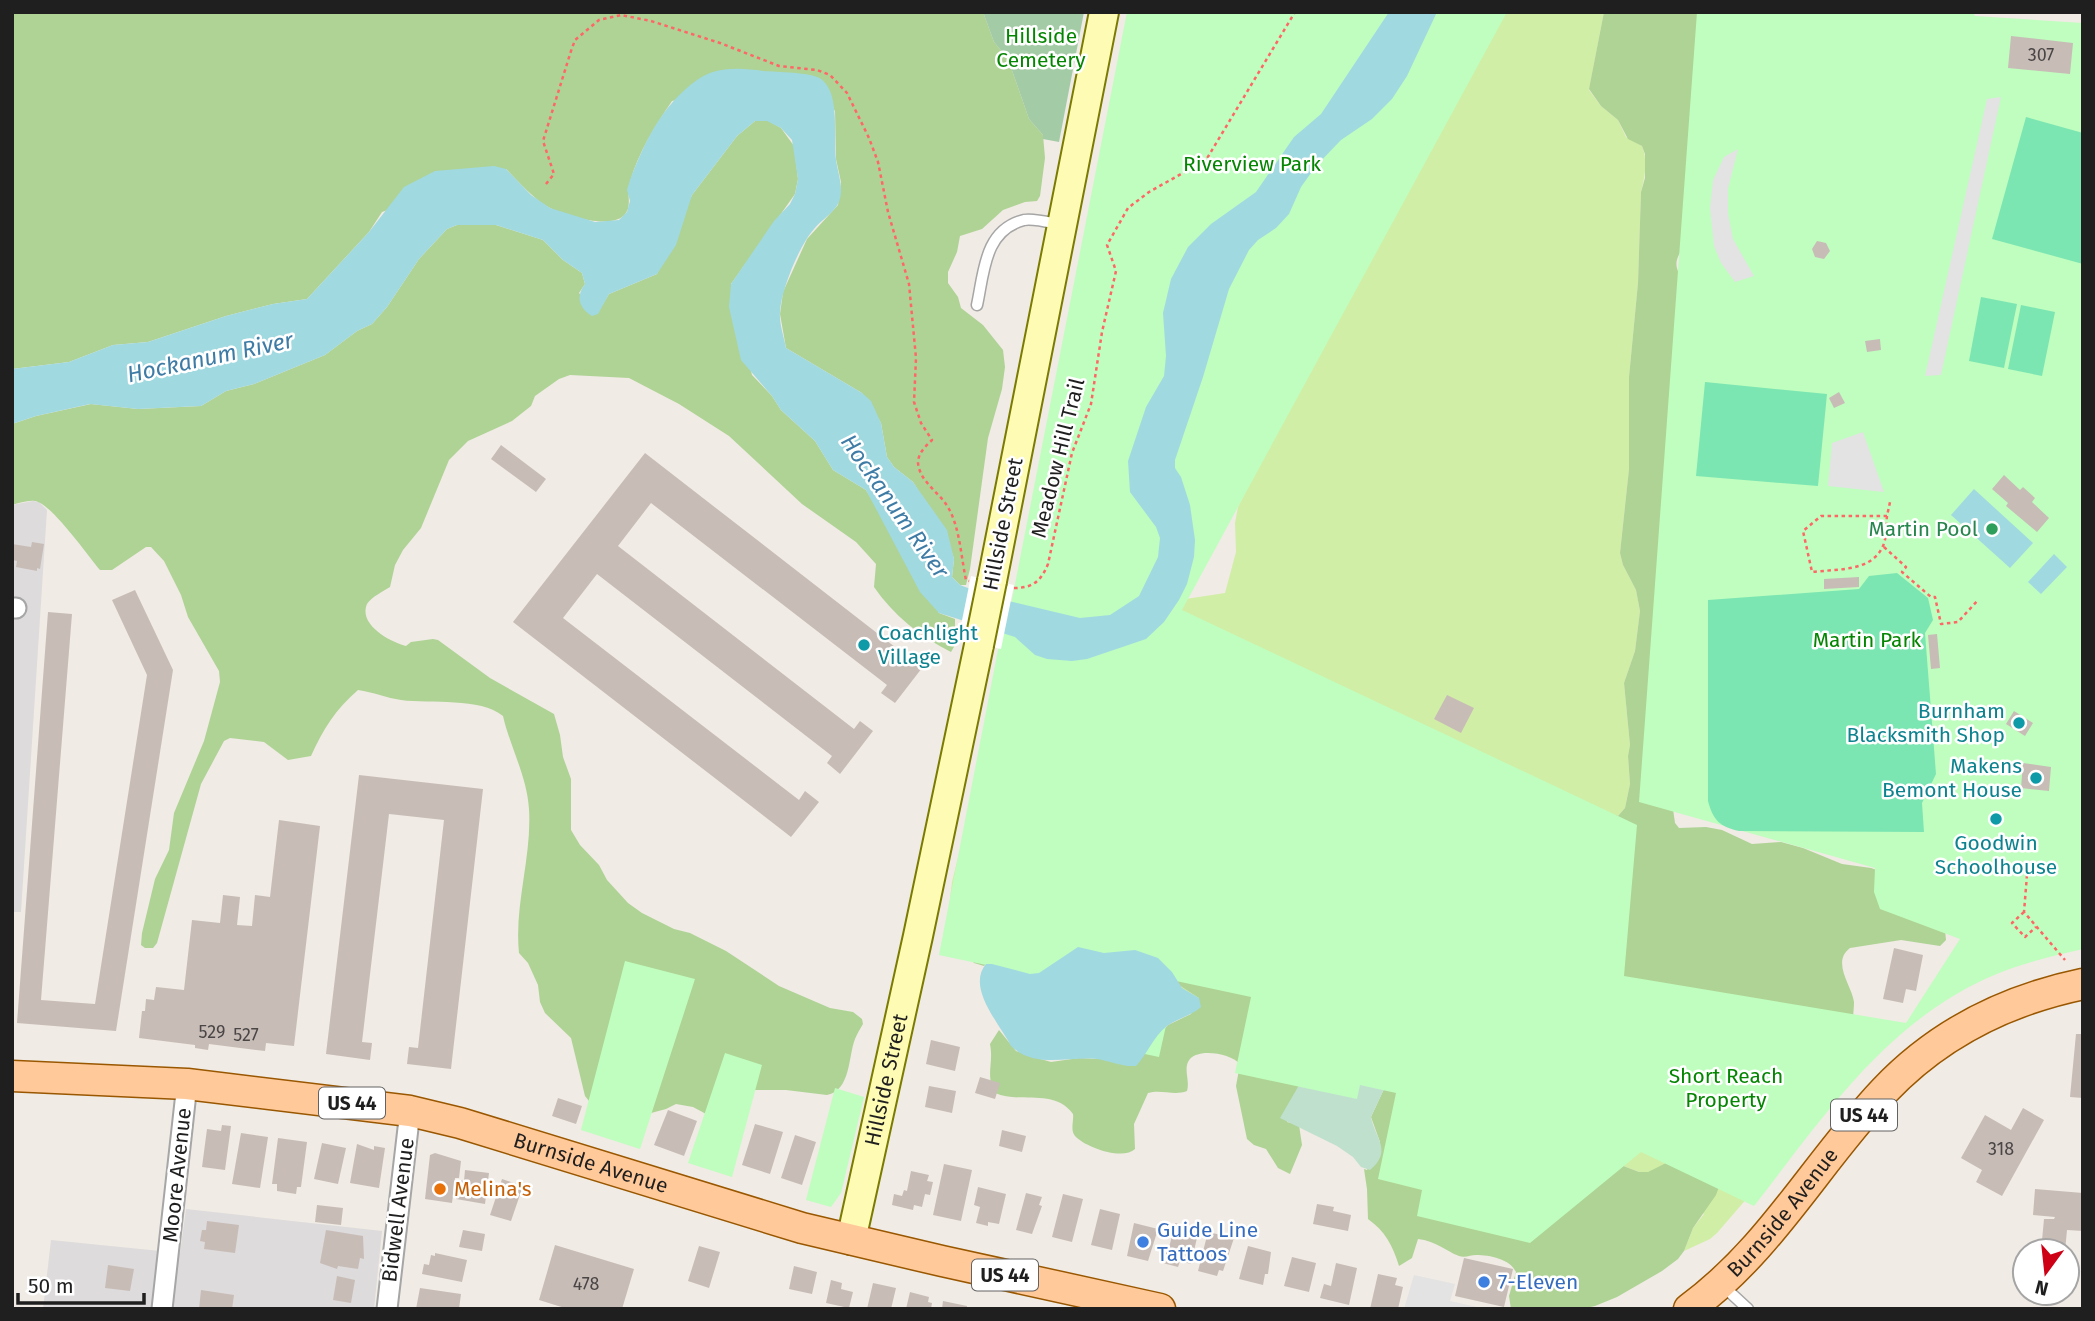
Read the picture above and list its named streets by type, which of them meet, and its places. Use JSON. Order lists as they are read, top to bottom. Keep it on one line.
{"streets":{"main road":["Hillside Street","US 44","Burnside Avenue"],"street":["Moore Avenue","Bidwell Avenue"],"path":["Meadow Hill Trail"]},"crossings":[["Meadow Hill Trail","Hillside Street"],["Hillside Street","Burnside Avenue"],["Burnside Avenue","Moore Avenue"],["Burnside Avenue","Bidwell Avenue"]],"water":["Hockanum River"],"parks":["Hillside Cemetery","Riverview Park","Martin Park","Short Reach Property"],"places":["Martin Pool","Coachlight Village","Burnham Blacksmith Shop","Makens Bemont House","Goodwin Schoolhouse","Melina's","Guide Line Tattoos","7-Eleven"],"house_numbers":["307","529","527","318","478"],"scale_bar":"50 m","north":"bottom"}
